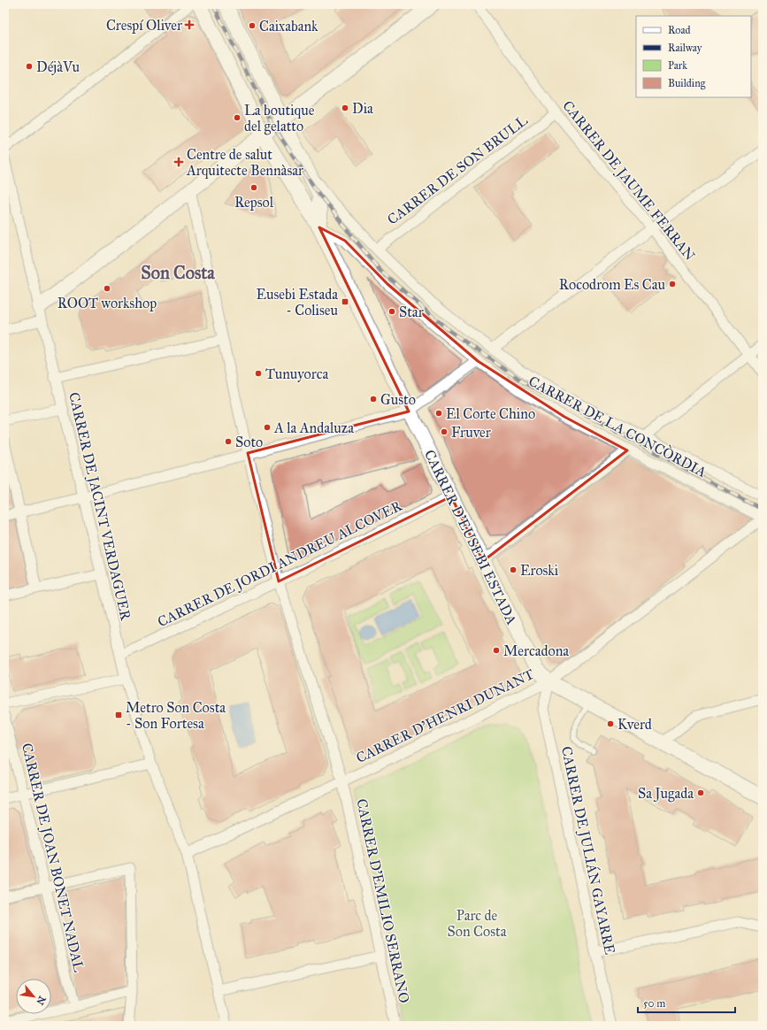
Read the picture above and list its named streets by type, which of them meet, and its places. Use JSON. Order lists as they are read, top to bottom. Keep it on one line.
{"streets":{"main road":["CARRER D'EUSEBI ESTADA"],"street":["CARRER DE SON BRULL","CARRER DE JAUME FERRAN","CARRER DE LA CONCÒRDIA","CARRER DE JACINT VERDAGUER","CARRER DE JORDI ANDREU ALCOVER","CARRER D'HENRI DUNANT","CARRER DE JULIÁN GAYARRE","CARRER DE JOAN BONET NADAL","CARRER D'EMILIO SERRANO"]},"crossings":[["CARRER DE SON BRULL","CARRER DE JAUME FERRAN"],["CARRER DE SON BRULL","CARRER DE LA CONCÒRDIA"],["CARRER DE SON BRULL","CARRER D'EUSEBI ESTADA"],["CARRER DE LA CONCÒRDIA","CARRER D'EUSEBI ESTADA"],["CARRER DE LA CONCÒRDIA","CARRER D'HENRI DUNANT"],["CARRER DE JACINT VERDAGUER","CARRER DE JORDI ANDREU ALCOVER"],["CARRER DE JACINT VERDAGUER","CARRER D'HENRI DUNANT"],["CARRER D'EUSEBI ESTADA","CARRER DE JORDI ANDREU ALCOVER"],["CARRER D'EUSEBI ESTADA","CARRER D'HENRI DUNANT"],["CARRER D'EUSEBI ESTADA","CARRER DE JULIÁN GAYARRE"],["CARRER DE JORDI ANDREU ALCOVER","CARRER D'EMILIO SERRANO"],["CARRER D'HENRI DUNANT","CARRER DE JULIÁN GAYARRE"],["CARRER D'HENRI DUNANT","CARRER D'EMILIO SERRANO"]],"districts":["Son Costa"],"parks":["Parc de Son Costa"],"places":{"health":["Crespí Oliver","Centre de salut Arquitecte Bennàsar"],"other":["Caixabank","DéjàVu","Dia","La boutique del gelatto","Repsol","Rocodrom Es Cau","ROOT workshop","Star","Tunuyorca","Gusto","El Corte Chino","A la Andaluza","Fruver","Soto","Eroski","Mercadona","Kverd","Sa Jugada"],"transit":["Eusebi Estada - Coliseu","Metro Son Costa - Son Fortesa"]},"legend":["Road","Railway","Park","Building"],"scale_bar":"50 m","north":"bottom right"}
